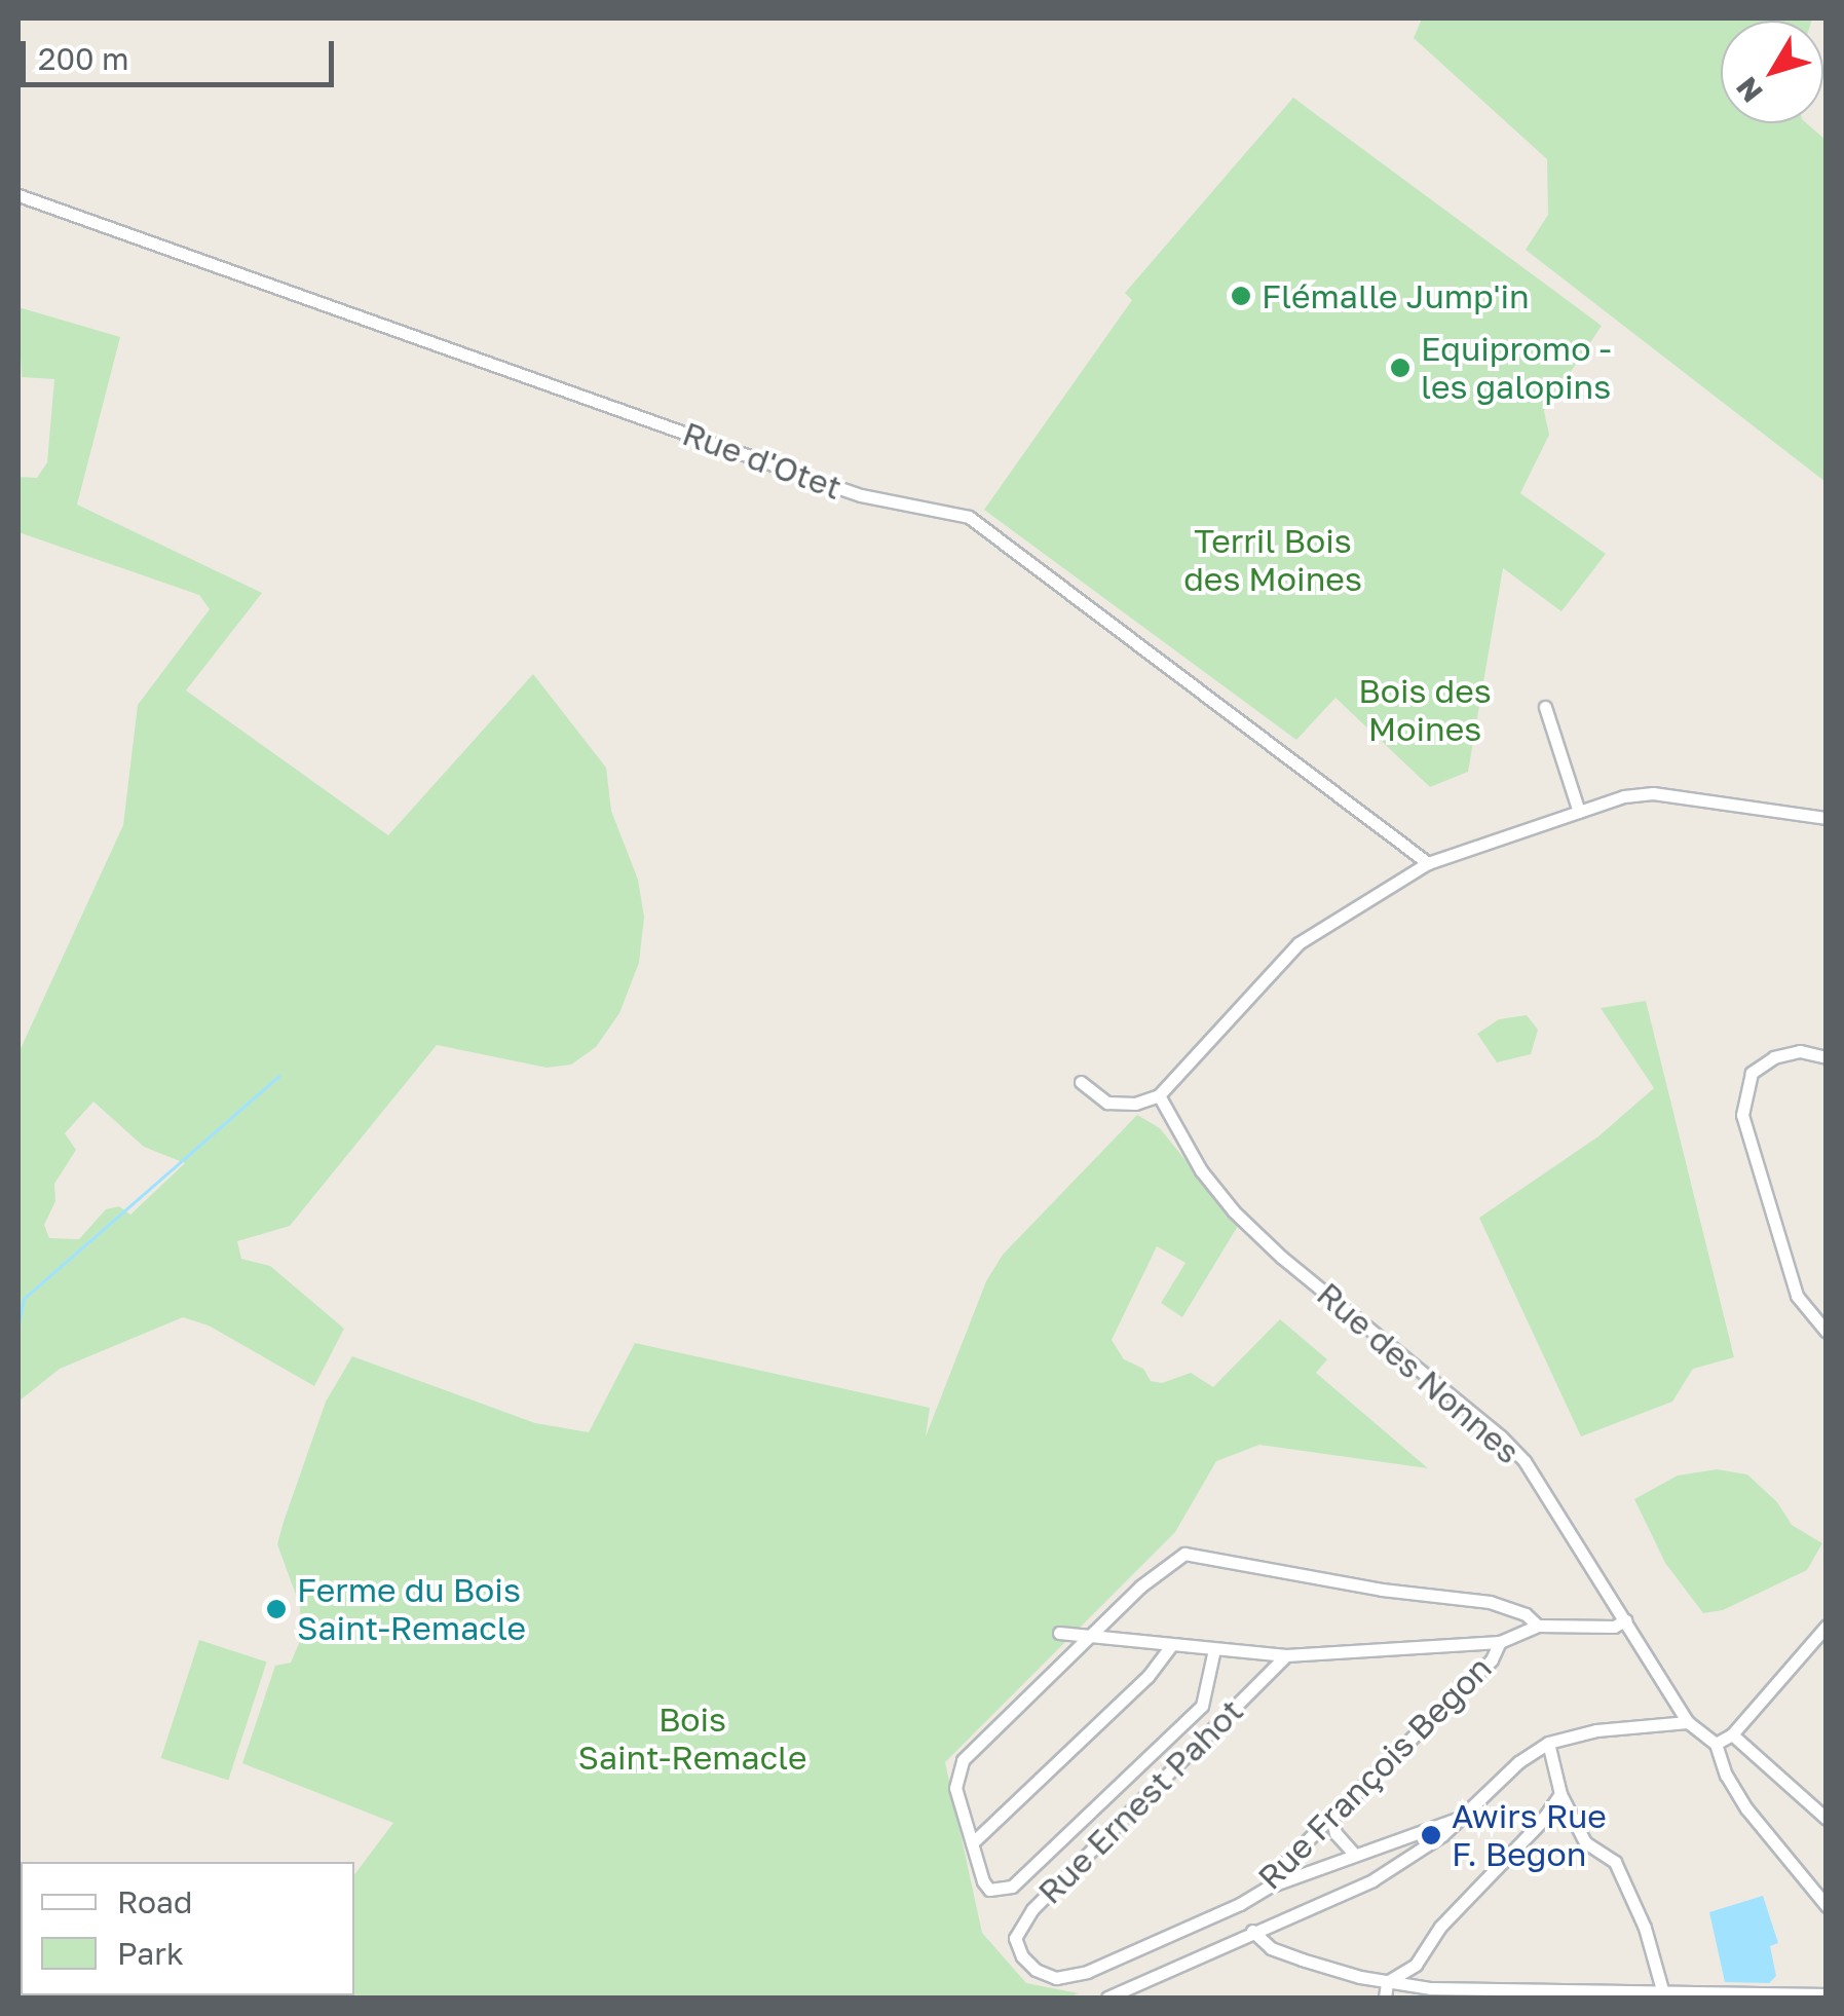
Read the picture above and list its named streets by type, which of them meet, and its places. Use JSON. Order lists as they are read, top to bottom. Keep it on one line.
{"streets":{"street":["Rue d'Otet","Rue des Nonnes","Rue François Begon","Rue Ernest Pahot"]},"crossings":[["Rue François Begon","Rue Ernest Pahot"]],"parks":["Terril Bois des Moines","Bois des Moines","Bois Saint-Remacle"],"places":["Flémalle Jump'in","Equipromo - les galopins","Ferme du Bois Saint-Remacle","Awirs Rue F. Begon"],"legend":["Road","Park"],"scale_bar":"200 m","north":"bottom left"}
